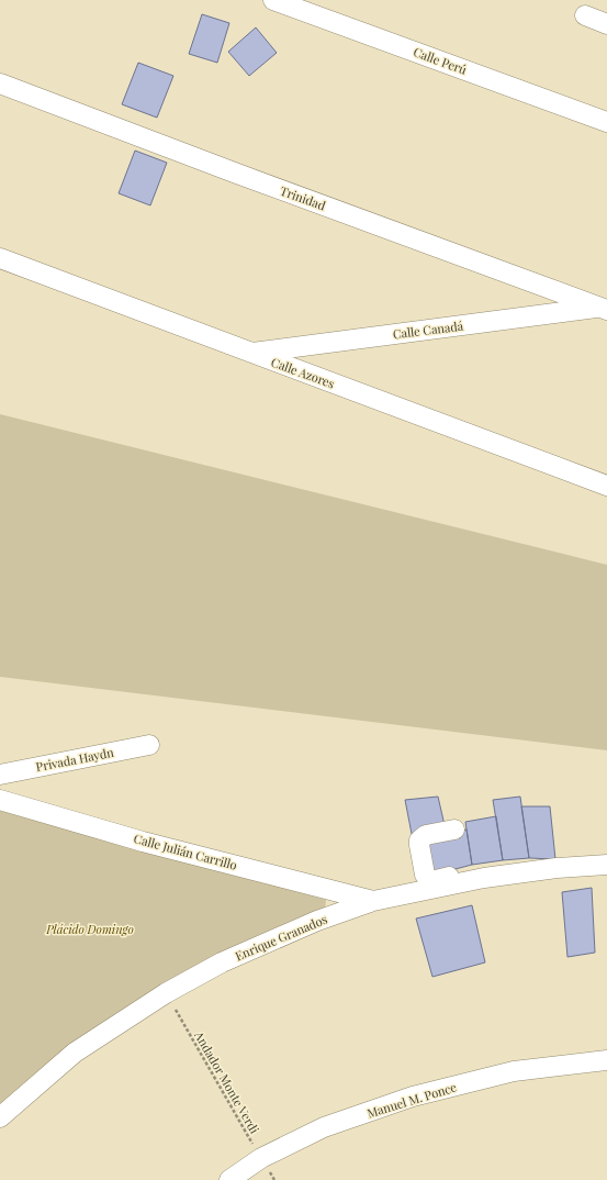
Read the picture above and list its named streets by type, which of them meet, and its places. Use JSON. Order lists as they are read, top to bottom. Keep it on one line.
{"streets":{"street":["Calle Perú","Trinidad","Calle Canadá","Calle Azores","Privada Haydn","Calle Julián Carrillo","Enrique Granados","Manuel M. Ponce"],"path":["Andador Monte Verdi"]},"crossings":[["Trinidad","Calle Canadá"],["Calle Canadá","Calle Azores"],["Calle Julián Carrillo","Enrique Granados"],["Enrique Granados","Andador Monte Verdi"],["Andador Monte Verdi","Manuel M. Ponce"]],"parks":["Plácido Domingo"]}
